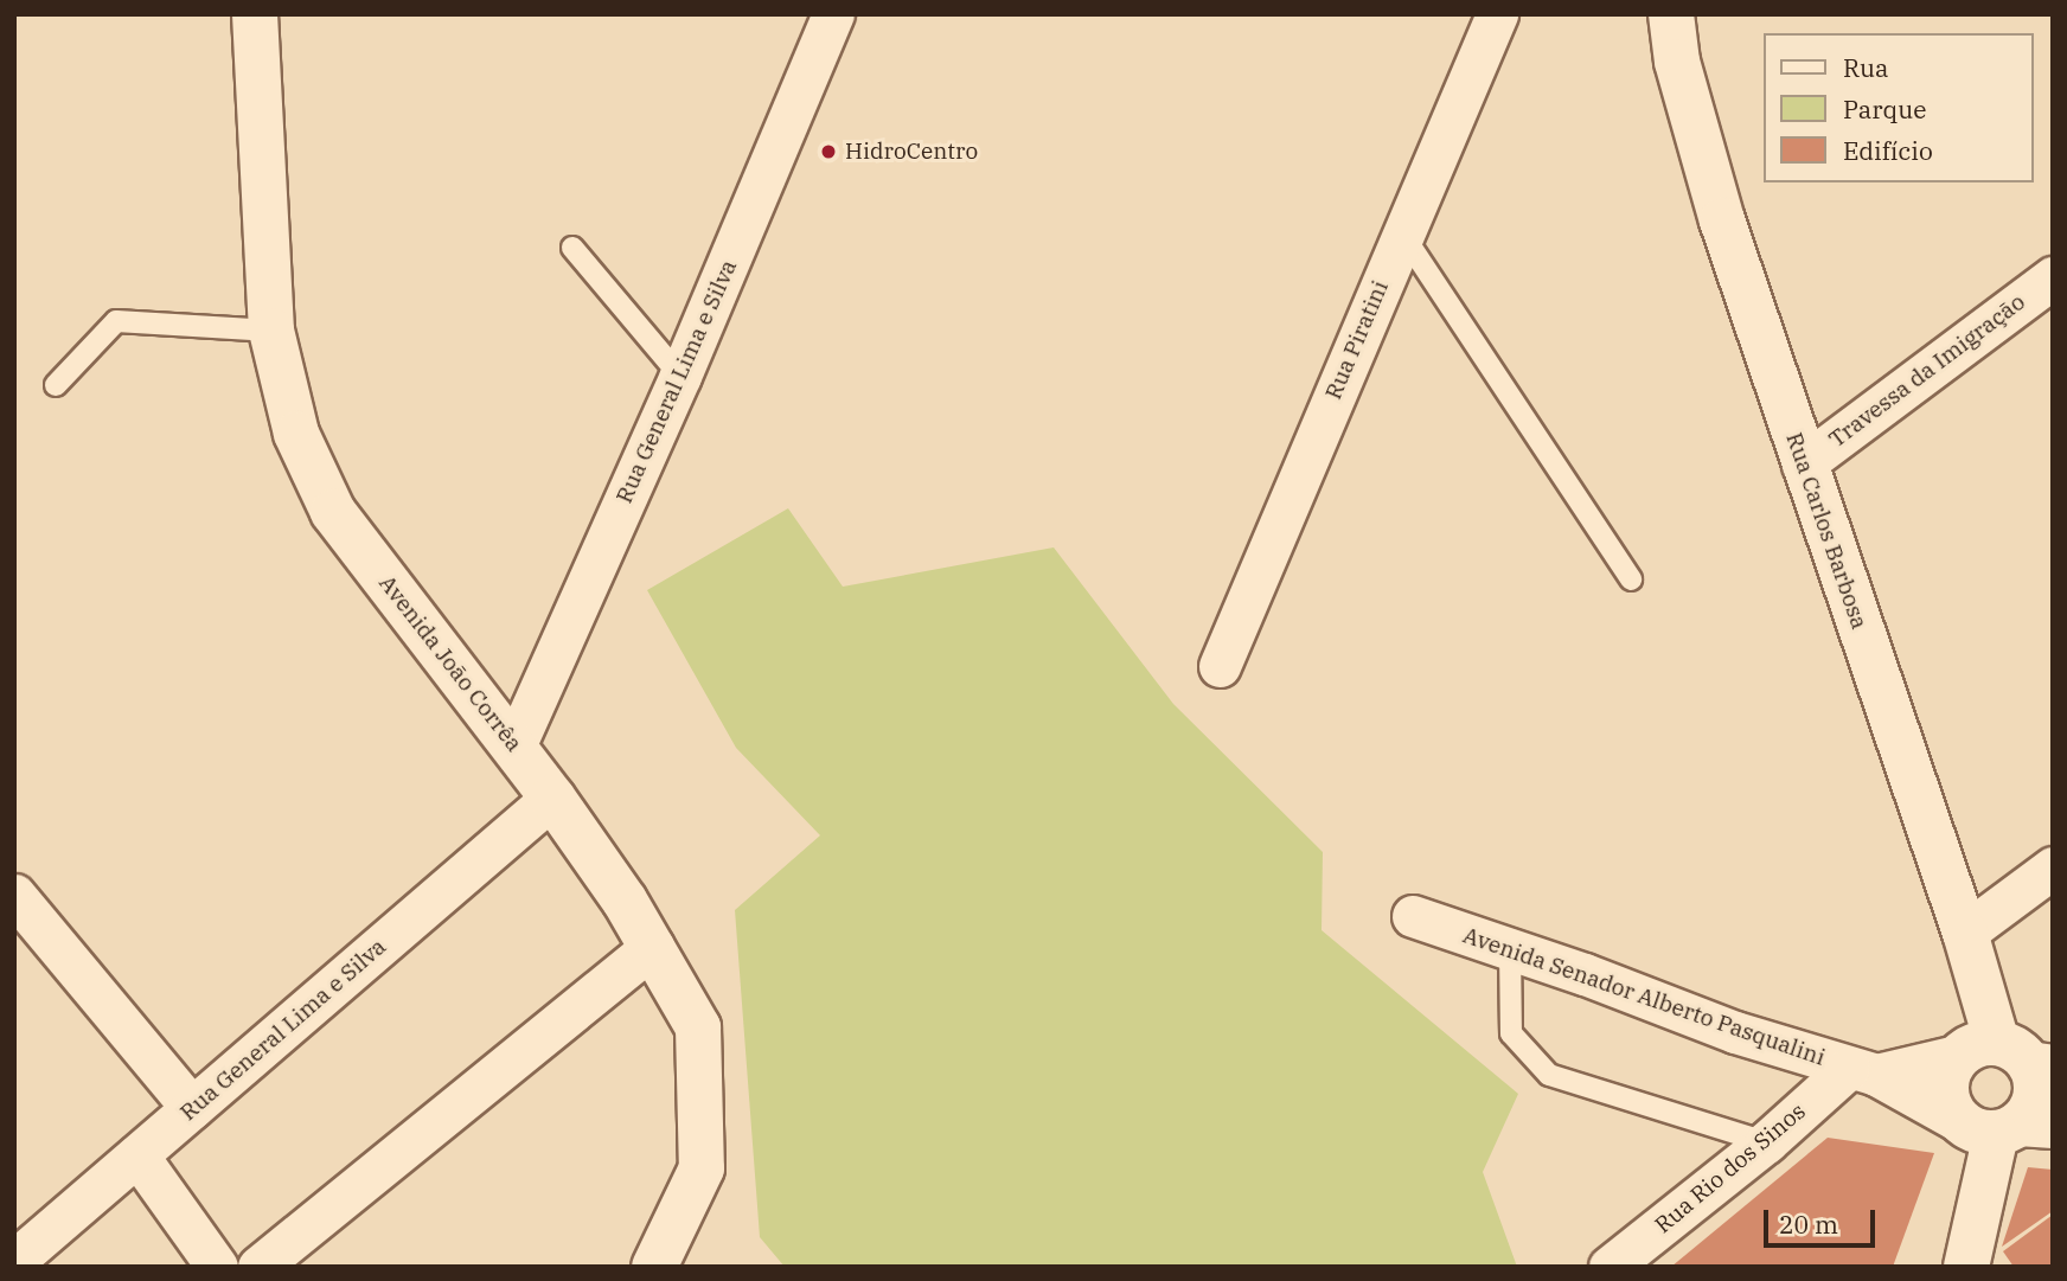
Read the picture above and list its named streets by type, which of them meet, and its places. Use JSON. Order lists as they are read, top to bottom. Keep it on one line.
{"streets":{"main road":["Rua Carlos Barbosa","Avenida João Corrêa"],"street":["Rua Piratini","Travessa da Imigração","Rua General Lima e Silva","Avenida Senador Alberto Pasqualini","Rua Rio dos Sinos"]},"crossings":[["Travessa da Imigração","Rua Carlos Barbosa"],["Rua General Lima e Silva","Avenida João Corrêa"],["Rua Carlos Barbosa","Avenida Senador Alberto Pasqualini"],["Avenida Senador Alberto Pasqualini","Rua Rio dos Sinos"]],"places":["HidroCentro"],"legend":["Rua","Parque","Edifício"],"scale_bar":"20 m"}
